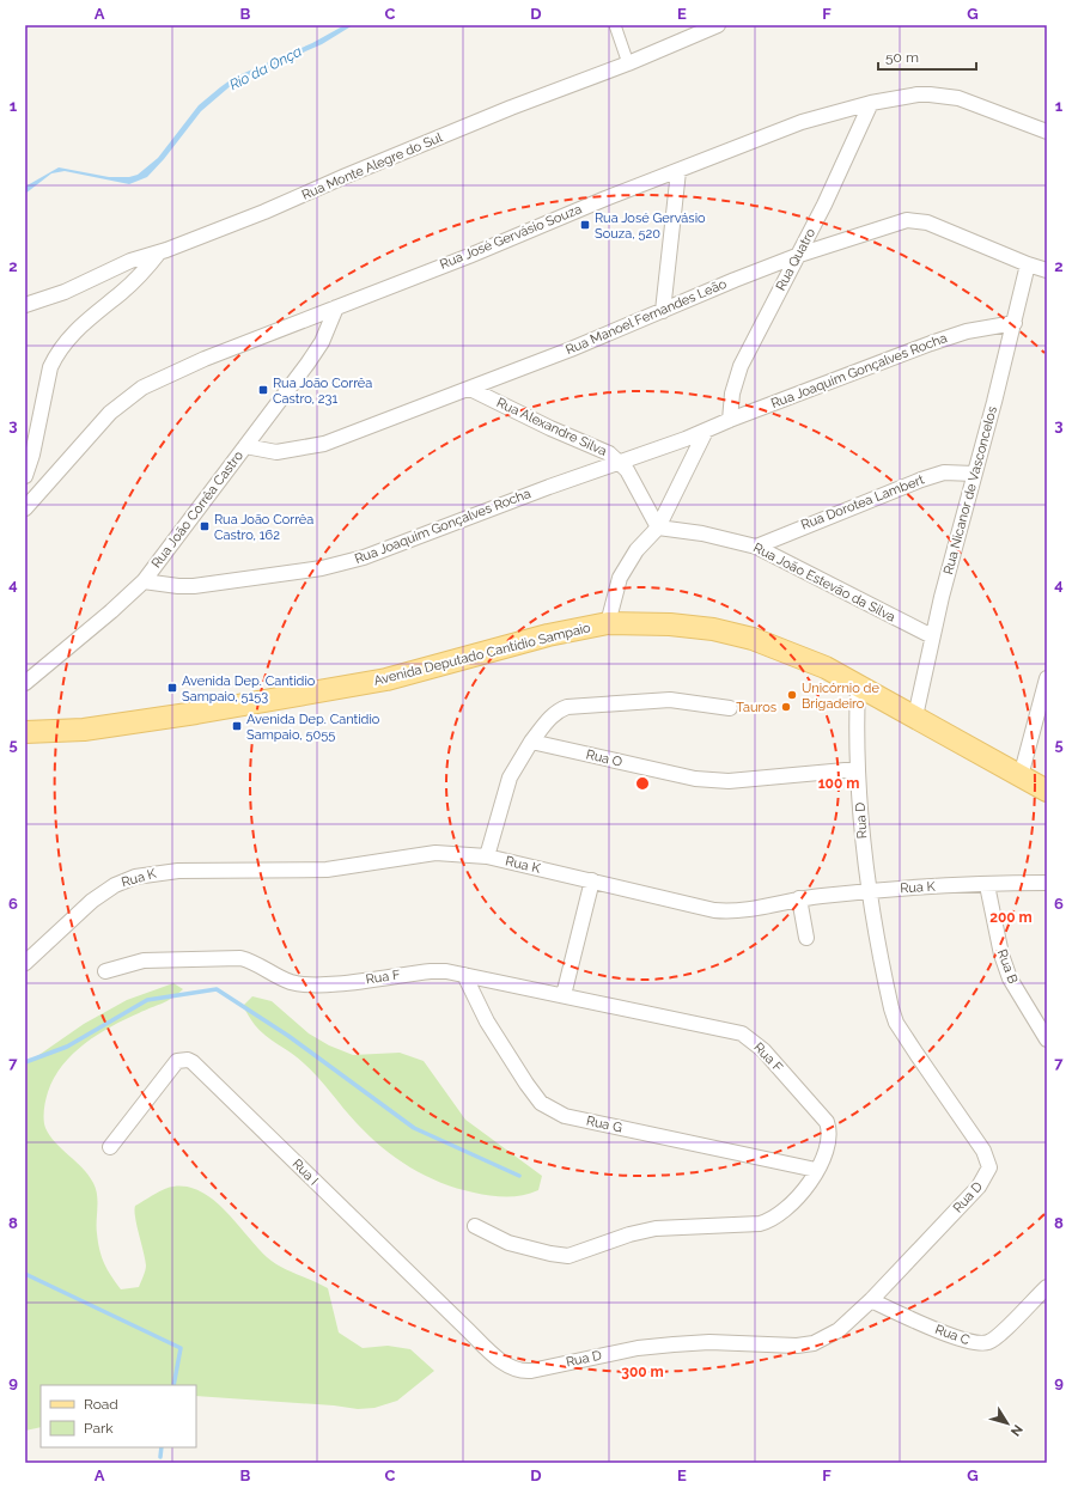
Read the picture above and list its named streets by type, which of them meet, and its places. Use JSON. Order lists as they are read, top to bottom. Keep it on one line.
{"streets":{"main road":["Avenida Deputado Cantídio Sampaio"],"street":["Rua Monte Alegre do Sul","Rua José Gervásio Souza","Rua Quatro","Rua Manoel Fernandes Leão","Rua Joaquim Gonçalves Rocha","Rua Alexandre Silva","Rua Nicanor de Vasconcelos","Rua Dorotea Lambert","Rua João Corrêa Castro","Rua João Estevão da Silva","Rua O","Rua D","Rua K","Rua B","Rua F","Rua G","Rua I","Rua C"]},"crossings":[["Rua José Gervásio Souza","Rua Quatro"],["Rua José Gervásio Souza","Rua João Corrêa Castro"],["Rua Quatro","Rua Manoel Fernandes Leão"],["Rua Quatro","Rua Joaquim Gonçalves Rocha"],["Rua Manoel Fernandes Leão","Rua Alexandre Silva"],["Rua Manoel Fernandes Leão","Rua Nicanor de Vasconcelos"],["Rua Manoel Fernandes Leão","Rua João Corrêa Castro"],["Rua Joaquim Gonçalves Rocha","Rua Alexandre Silva"],["Rua Joaquim Gonçalves Rocha","Rua Nicanor de Vasconcelos"],["Rua Joaquim Gonçalves Rocha","Rua João Corrêa Castro"],["Rua Alexandre Silva","Rua João Estevão da Silva"],["Rua Nicanor de Vasconcelos","Rua Dorotea Lambert"],["Rua Nicanor de Vasconcelos","Rua João Estevão da Silva"],["Rua Nicanor de Vasconcelos","Avenida Deputado Cantídio Sampaio"],["Rua Dorotea Lambert","Rua João Estevão da Silva"],["Avenida Deputado Cantídio Sampaio","Rua D"],["Rua O","Rua D"],["Rua D","Rua K"],["Rua D","Rua I"],["Rua D","Rua C"],["Rua K","Rua B"],["Rua F","Rua G"]],"water":["Rio da Onça"],"places":{"transit":["Rua José Gervásio Souza, 520","Rua João Corrêa Castro, 231","Rua João Corrêa Castro, 162","Avenida Dep. Cantidio Sampaio, 5153","Avenida Dep. Cantidio Sampaio, 5055"],"other":["Unicórnio de Brigadeiro","Tauros"]},"legend":["Road","Park"],"scale_bar":"50 m","north":"bottom right","grid":{"columns":["A","B","C","D","E","F","G"],"rows":["1","2","3","4","5","6","7","8","9"]},"rings":["100 m","200 m","300 m"]}
